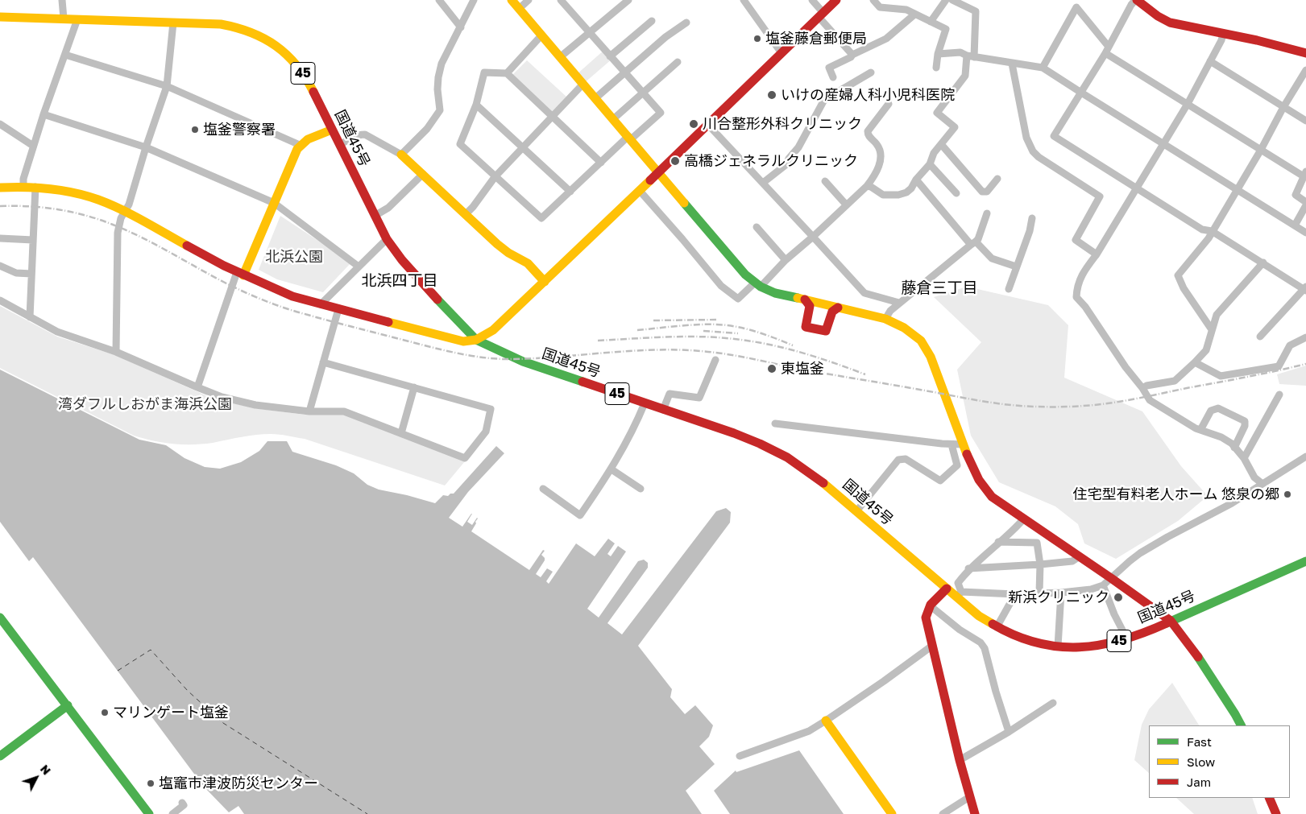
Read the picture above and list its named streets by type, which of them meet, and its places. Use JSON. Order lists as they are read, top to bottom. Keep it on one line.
{"streets":{"main road":["45","国道45号"]},"districts":["北浜四丁目","藤倉三丁目"],"parks":["北浜公園","湾ダフルしおがま海浜公園"],"places":["塩釜藤倉郵便局","いけの産婦人科小児科医院","川合整形外科クリニック","塩釜警察署","高橋ジェネラルクリニック","東塩釜","住宅型有料老人ホーム 悠泉の郷","新浜クリニック","マリンゲート塩釜","塩竈市津波防災センター"],"legend":["Fast","Slow","Jam"],"north":"top right"}
